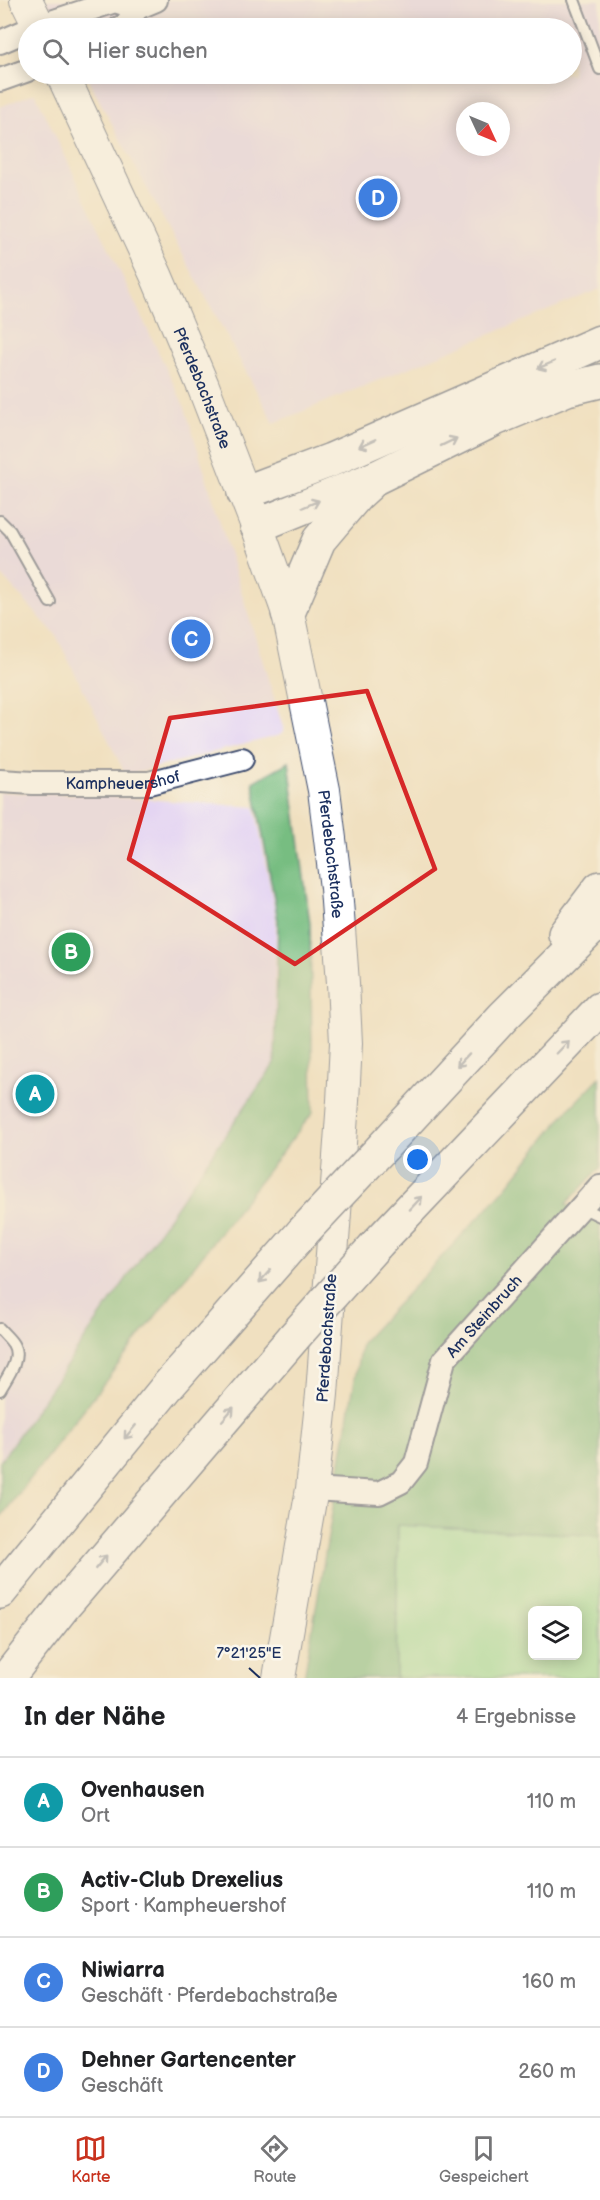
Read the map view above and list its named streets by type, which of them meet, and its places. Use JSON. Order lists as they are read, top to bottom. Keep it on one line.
{"streets":{"main road":["Pferdebachstraße"],"street":["Kampheuershof","Am Steinbruch"]},"crossings":[["Pferdebachstraße","Am Steinbruch"]],"north":"bottom right","page":{"search":"Hier suchen","pins":["D","C","B","A"],"heading":["In der Nähe","4 Ergebnisse"],"list":[{"mark":"A","name":"Ovenhausen","note":"Ort","value":"110 m"},{"mark":"B","name":"Activ-Club Drexelius","note":"Sport · Kampheuershof","value":"110 m"},{"mark":"C","name":"Niwiarra","note":"Geschäft · Pferdebachstraße","value":"160 m"},{"mark":"D","name":"Dehner Gartencenter","note":"Geschäft","value":"260 m"}],"nav":["Karte","Route","Gespeichert"]},"coordinates":["7°21'25\"E"]}
